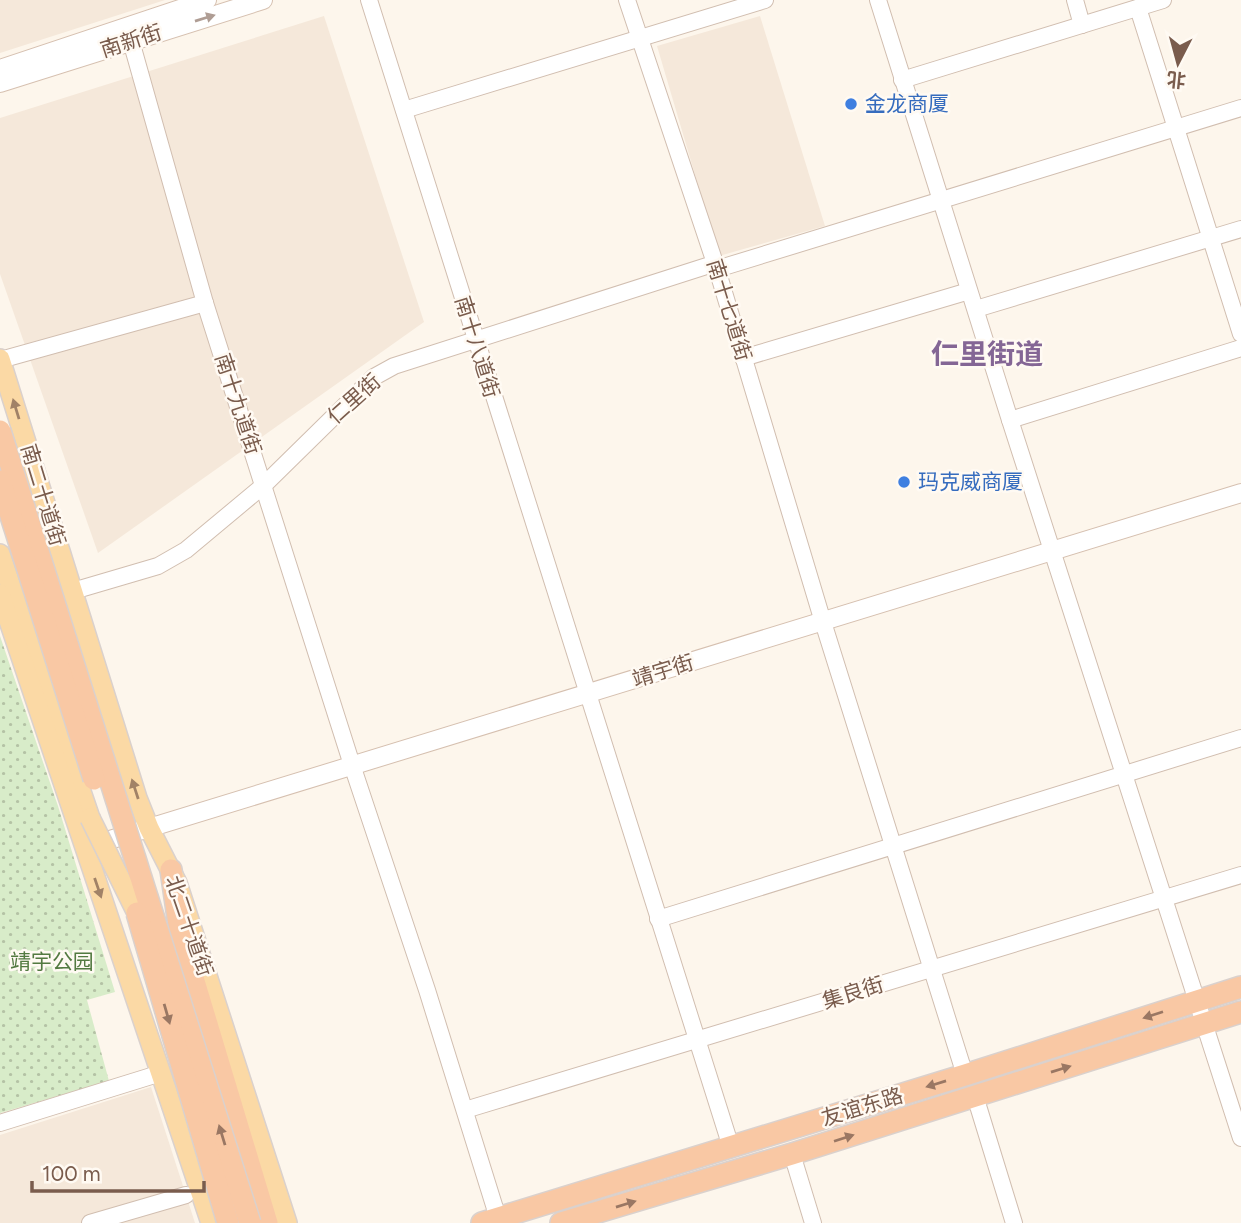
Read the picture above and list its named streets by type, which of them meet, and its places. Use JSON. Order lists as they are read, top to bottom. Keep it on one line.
{"streets":{"highway":["友谊东路"],"main road":["南新街","南二十道街","靖宇街","北二十道街"],"street":["南十七道街","南十八道街","仁里街","南十九道街","集良街"]},"crossings":[["南新街","南十九道街"],["南十七道街","仁里街"],["南十七道街","靖宇街"],["南十七道街","集良街"],["南十七道街","友谊东路"],["南十八道街","仁里街"],["南十八道街","靖宇街"],["南十八道街","集良街"],["南十八道街","友谊东路"],["仁里街","南十九道街"],["仁里街","南二十道街"],["仁里街","北二十道街"],["南十九道街","靖宇街"],["南十九道街","集良街"],["南十九道街","友谊东路"],["南二十道街","北二十道街"],["靖宇街","北二十道街"]],"districts":["仁里街道"],"parks":["靖宇公园"],"places":["金龙商厦","玛克威商厦"],"scale_bar":"100 m","north":"bottom"}
